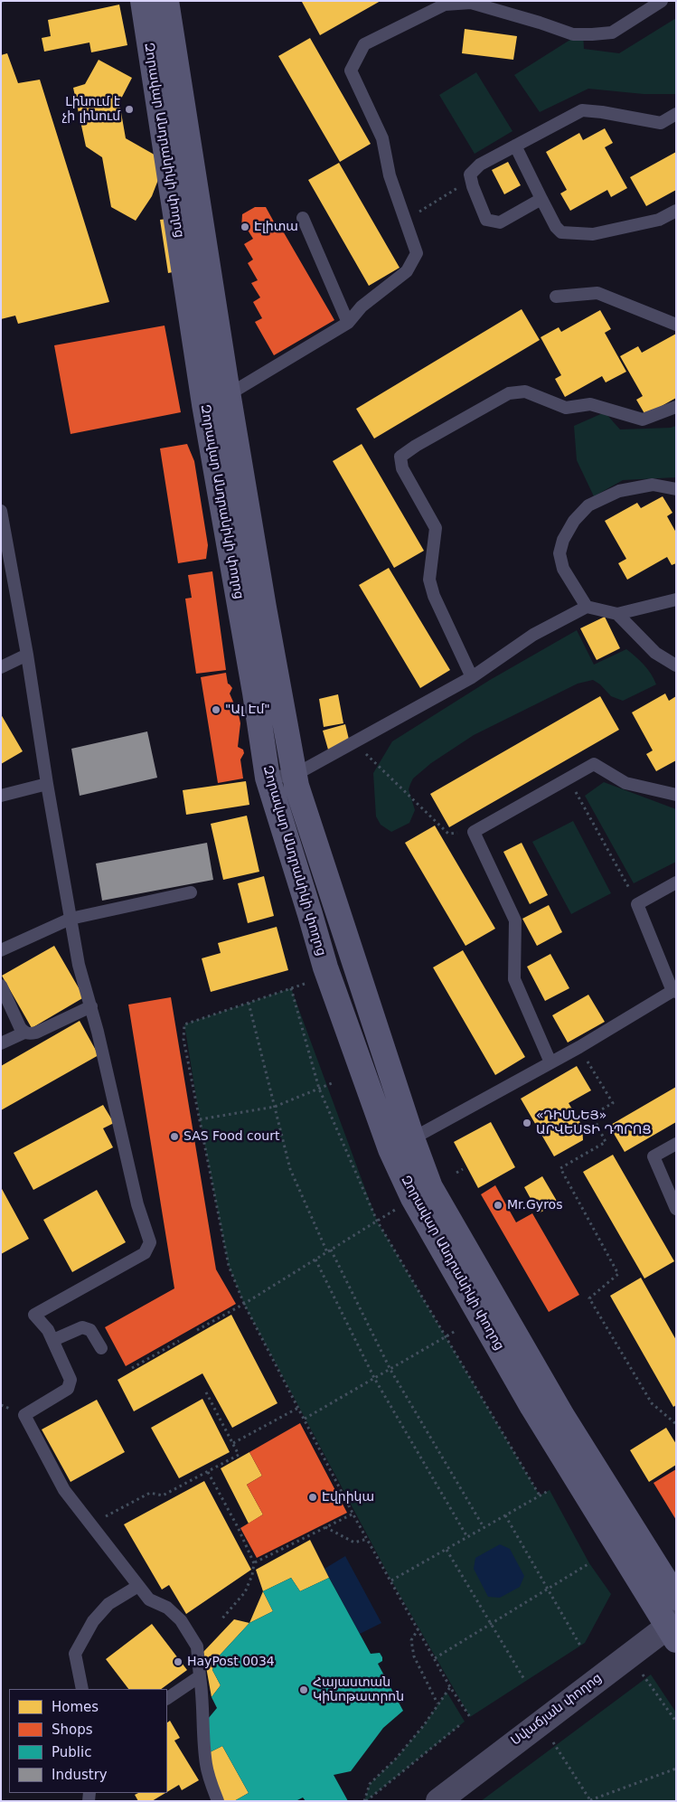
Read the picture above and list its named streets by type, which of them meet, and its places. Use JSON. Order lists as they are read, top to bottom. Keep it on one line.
{"streets":{"main road":["Զորավար Անդրանիկի փողոց"],"street":["Սվաճյան փողոց"]},"crossings":[["Զորավար Անդրանիկի փողոց","Սվաճյան փողոց"]],"places":["Լինում է չի լինում","Էլիտա","\"Ալ Էմ\"","«ԴԻՍՆԵՅ» ԱՐՎԵՍՏԻ ԴՊՐՈՑ","SAS Food court","Mr.Gyros","Էվրիկա","HayPost 0034","Հայաստան Կինոթատրոն"],"legend":["Homes","Shops","Public","Industry"]}
